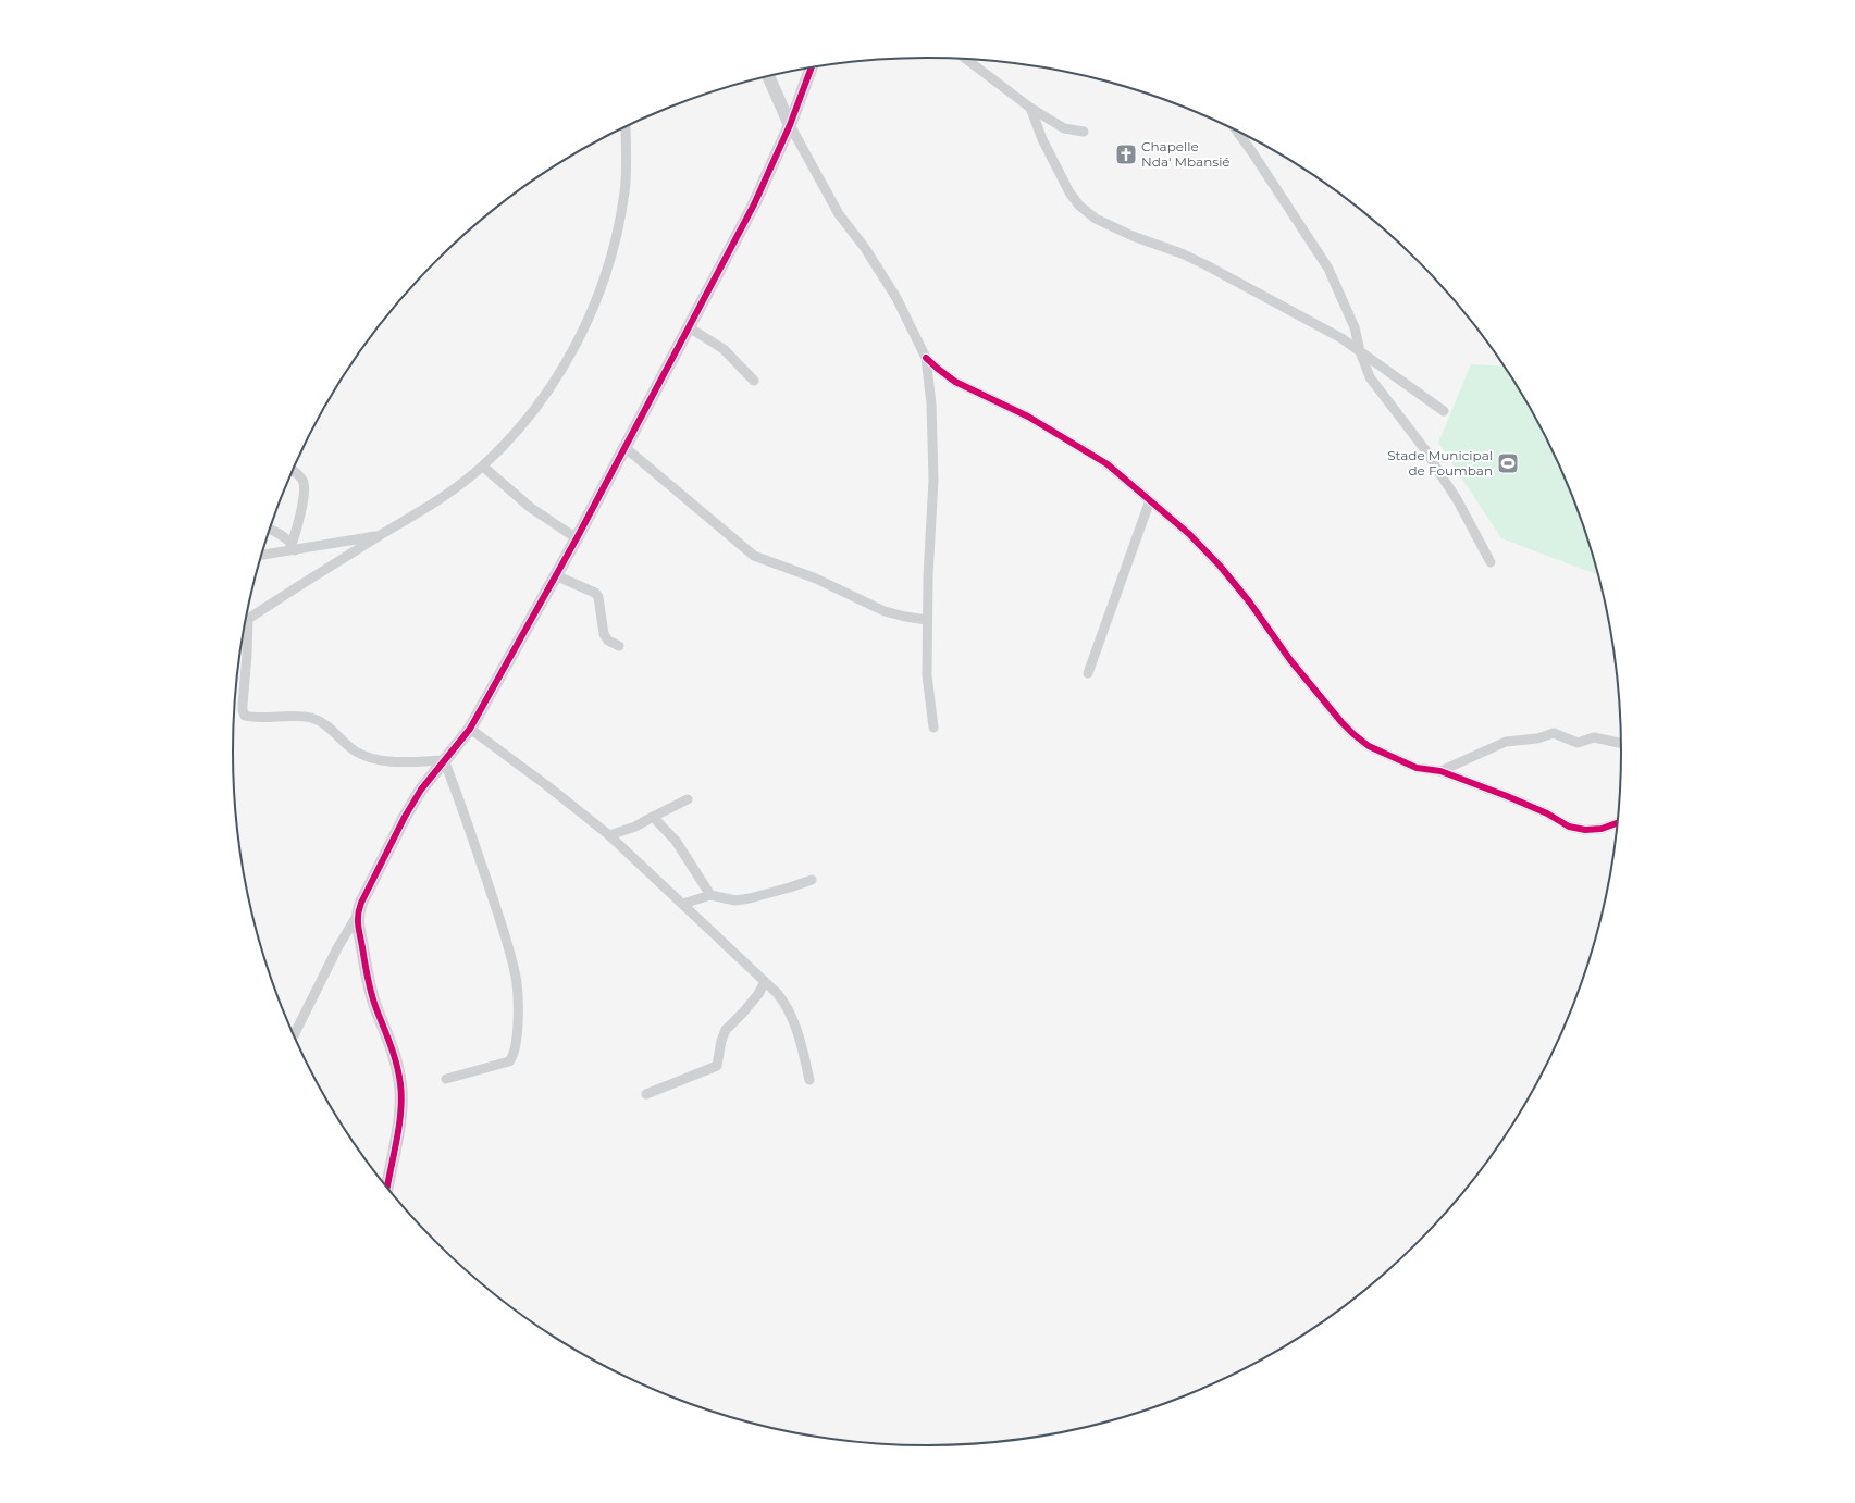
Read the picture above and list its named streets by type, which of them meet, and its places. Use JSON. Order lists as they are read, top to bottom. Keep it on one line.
{"places":{"church":["Chapelle Nda' Mbansié"],"sports":["Stade Municipal de Foumban"]}}
